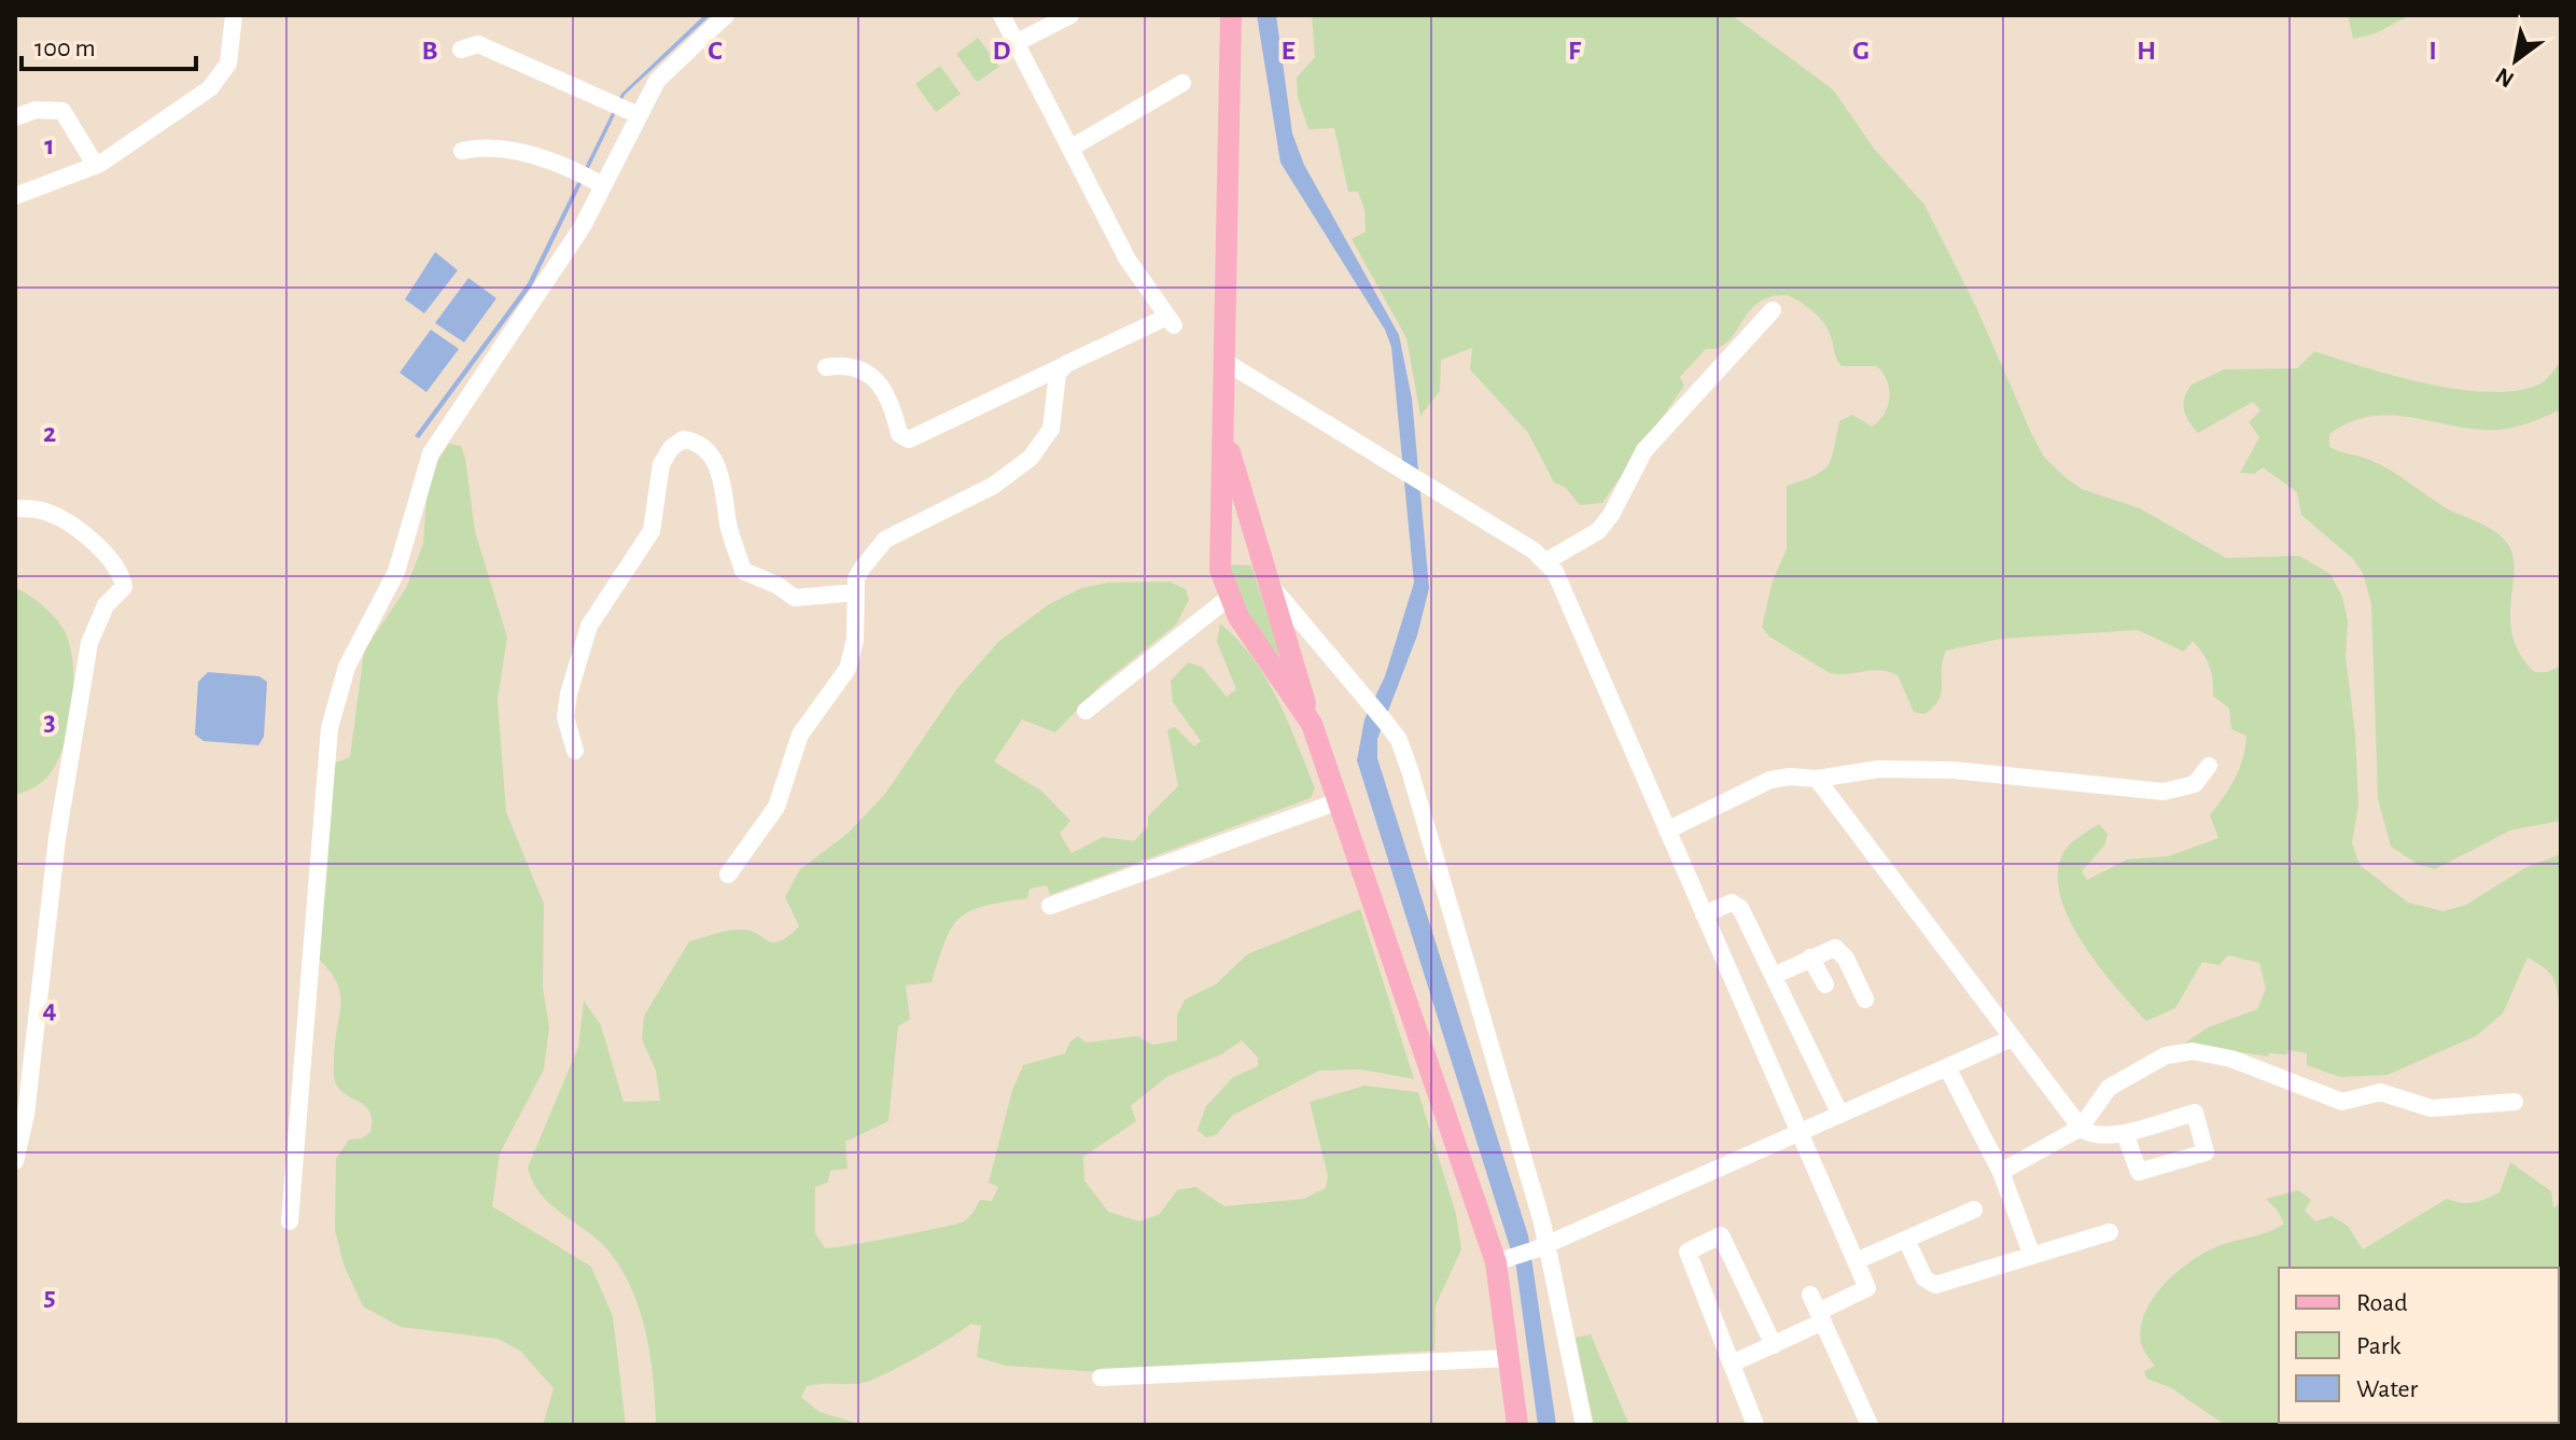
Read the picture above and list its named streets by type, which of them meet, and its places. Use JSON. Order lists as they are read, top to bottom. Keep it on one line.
{"legend":["Road","Park","Water"],"scale_bar":"100 m","north":"bottom left","grid":{"columns":["B","C","D","E","F","G","H","I"],"rows":["1","2","3","4","5"]}}
